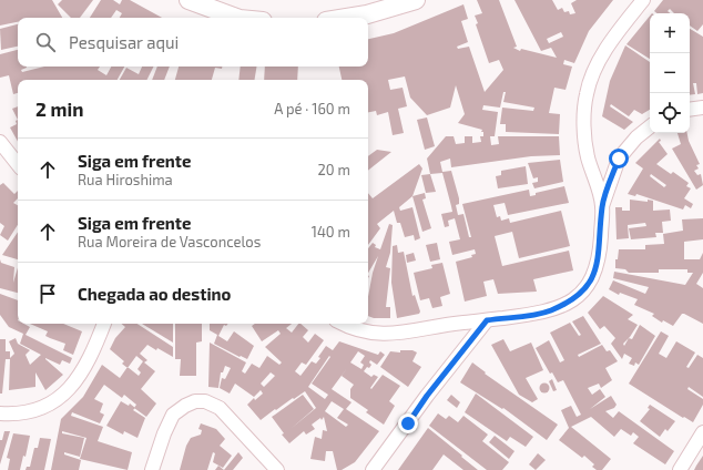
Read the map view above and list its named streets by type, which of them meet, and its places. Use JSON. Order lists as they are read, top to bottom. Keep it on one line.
{"page":{"map_buttons":["+","−"],"search":"Pesquisar aqui","heading":["2 min","A pé · 160 m"],"list":[["Siga em frente","Rua Hiroshima","20 m"],["Siga em frente","Rua Moreira de Vasconcelos","140 m"],"Chegada ao destino"]}}
